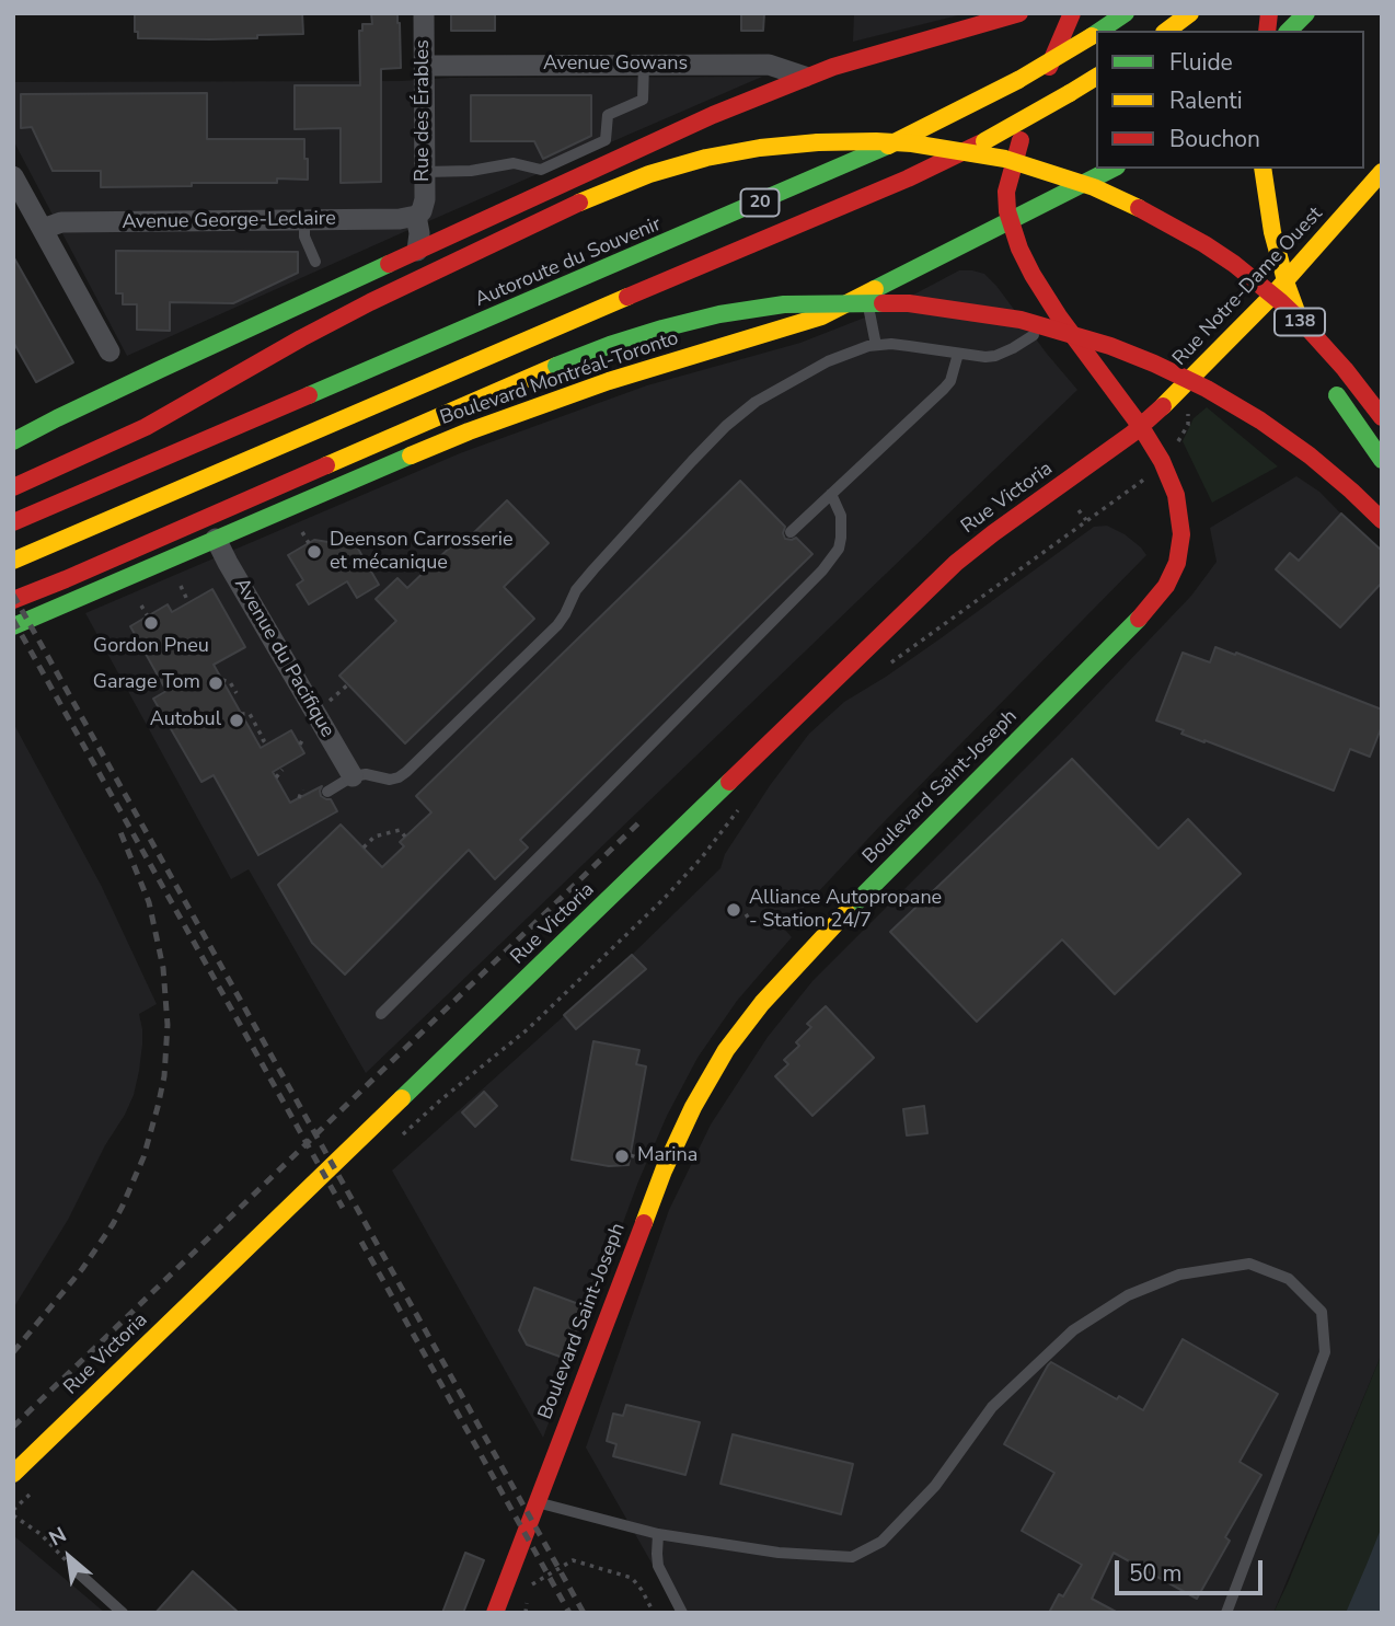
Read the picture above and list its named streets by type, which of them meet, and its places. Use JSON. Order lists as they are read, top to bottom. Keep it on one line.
{"streets":{"main road":["20","Autoroute du Souvenir","Rue Notre-Dame Ouest","138","Boulevard Montréal-Toronto","Rue Victoria","Boulevard Saint-Joseph"],"street":["Avenue Gowans","Rue des Érables","Avenue George-Leclaire","Avenue du Pacifique"]},"crossings":[["Avenue Gowans","Rue des Érables"],["Rue des Érables","Avenue George-Leclaire"],["Rue Notre-Dame Ouest","Rue Victoria"],["Rue Notre-Dame Ouest","Boulevard Saint-Joseph"],["Boulevard Montréal-Toronto","Avenue du Pacifique"],["Boulevard Montréal-Toronto","Boulevard Saint-Joseph"],["Rue Victoria","Boulevard Saint-Joseph"]],"places":["Deenson Carrosserie et mécanique","Gordon Pneu","Garage Tom","Autobul","Alliance Autopropane - Station 24/7","Marina"],"legend":["Fluide","Ralenti","Bouchon"],"scale_bar":"50 m","north":"top left"}
